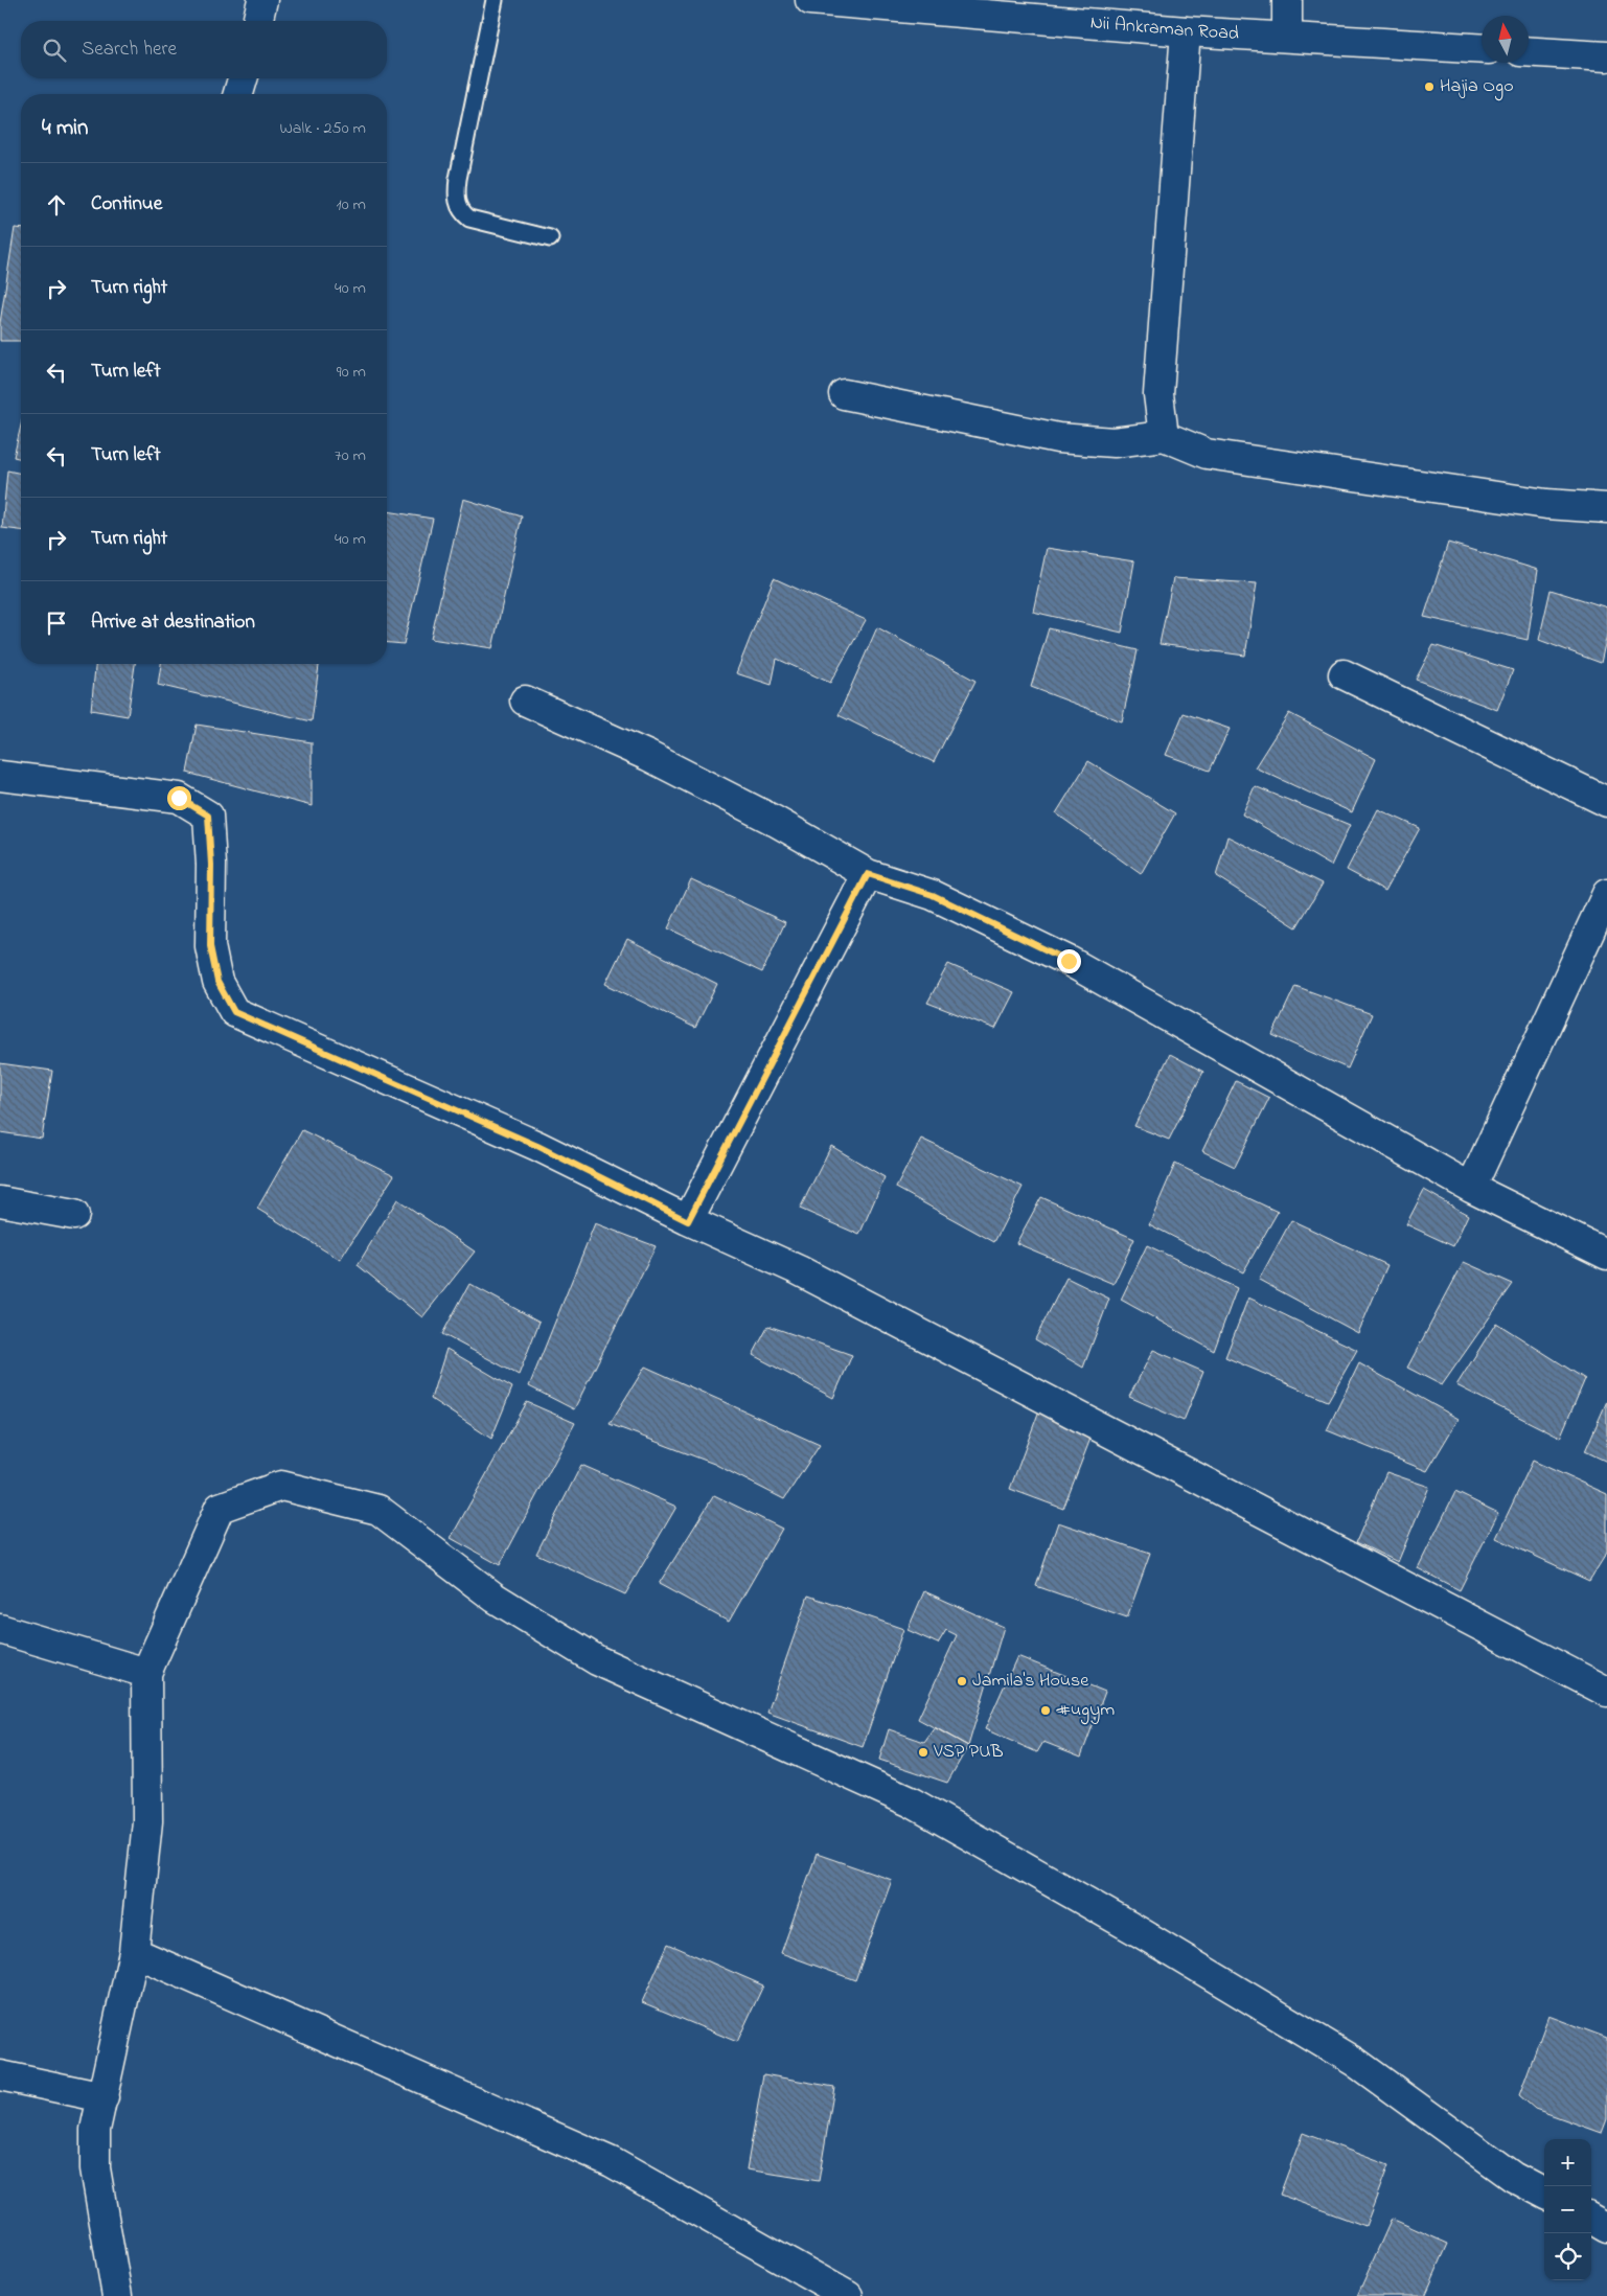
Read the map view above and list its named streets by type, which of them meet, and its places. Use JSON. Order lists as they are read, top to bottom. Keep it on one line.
{"streets":{"street":["Nii Ankraman Road"]},"places":["Hajia Ogo","Jamila's House","#ugym","VSP PUB"],"north":"top","page":{"search":"Search here","heading":["4 min","Walk · 250 m"],"list":[["Continue","10 m"],["Turn right","40 m"],["Turn left","90 m"],["Turn left","70 m"],["Turn right","40 m"],"Arrive at destination"],"map_buttons":["+","−"]}}
